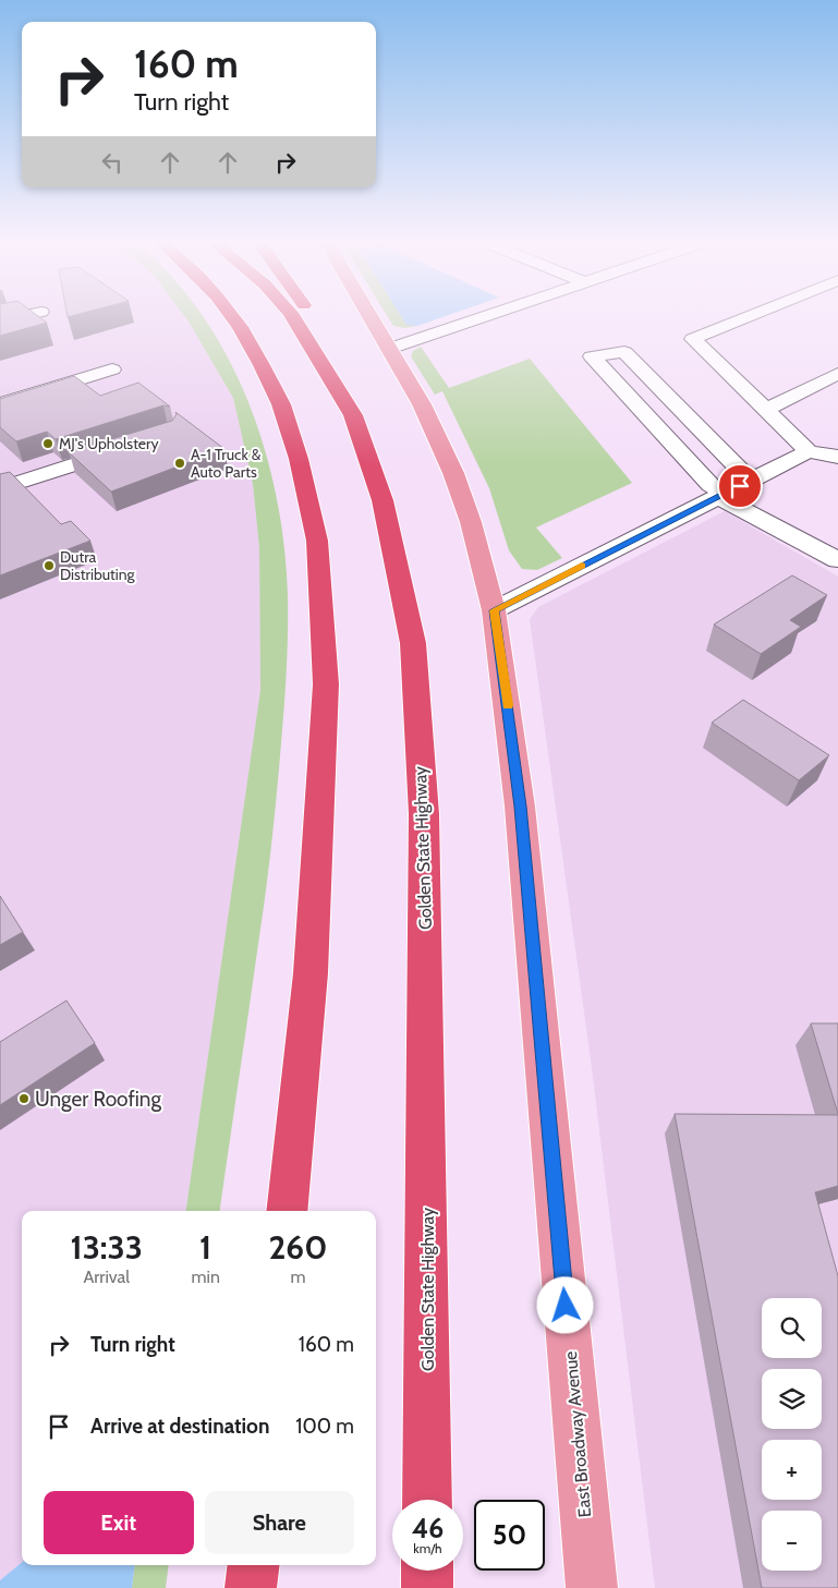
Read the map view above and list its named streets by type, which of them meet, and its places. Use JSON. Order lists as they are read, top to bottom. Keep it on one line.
{"streets":{"highway":["Golden State Highway"],"main road":["East Broadway Avenue"]},"places":["MJ's Upholstery","A-1 Truck & Auto Parts","Dutra Distributing","Unger Roofing"],"page":{"turn":["160 m","Turn right"],"eta":["13:33","Arrival","1","min","260","m"],"map_buttons":["+","−"],"list":[{"name":"Turn right","value":"160 m"},{"name":"Arrive at destination","value":"100 m"}],"buttons":["Exit","Share"],"speed":"46 km/h","limit":"50"}}
